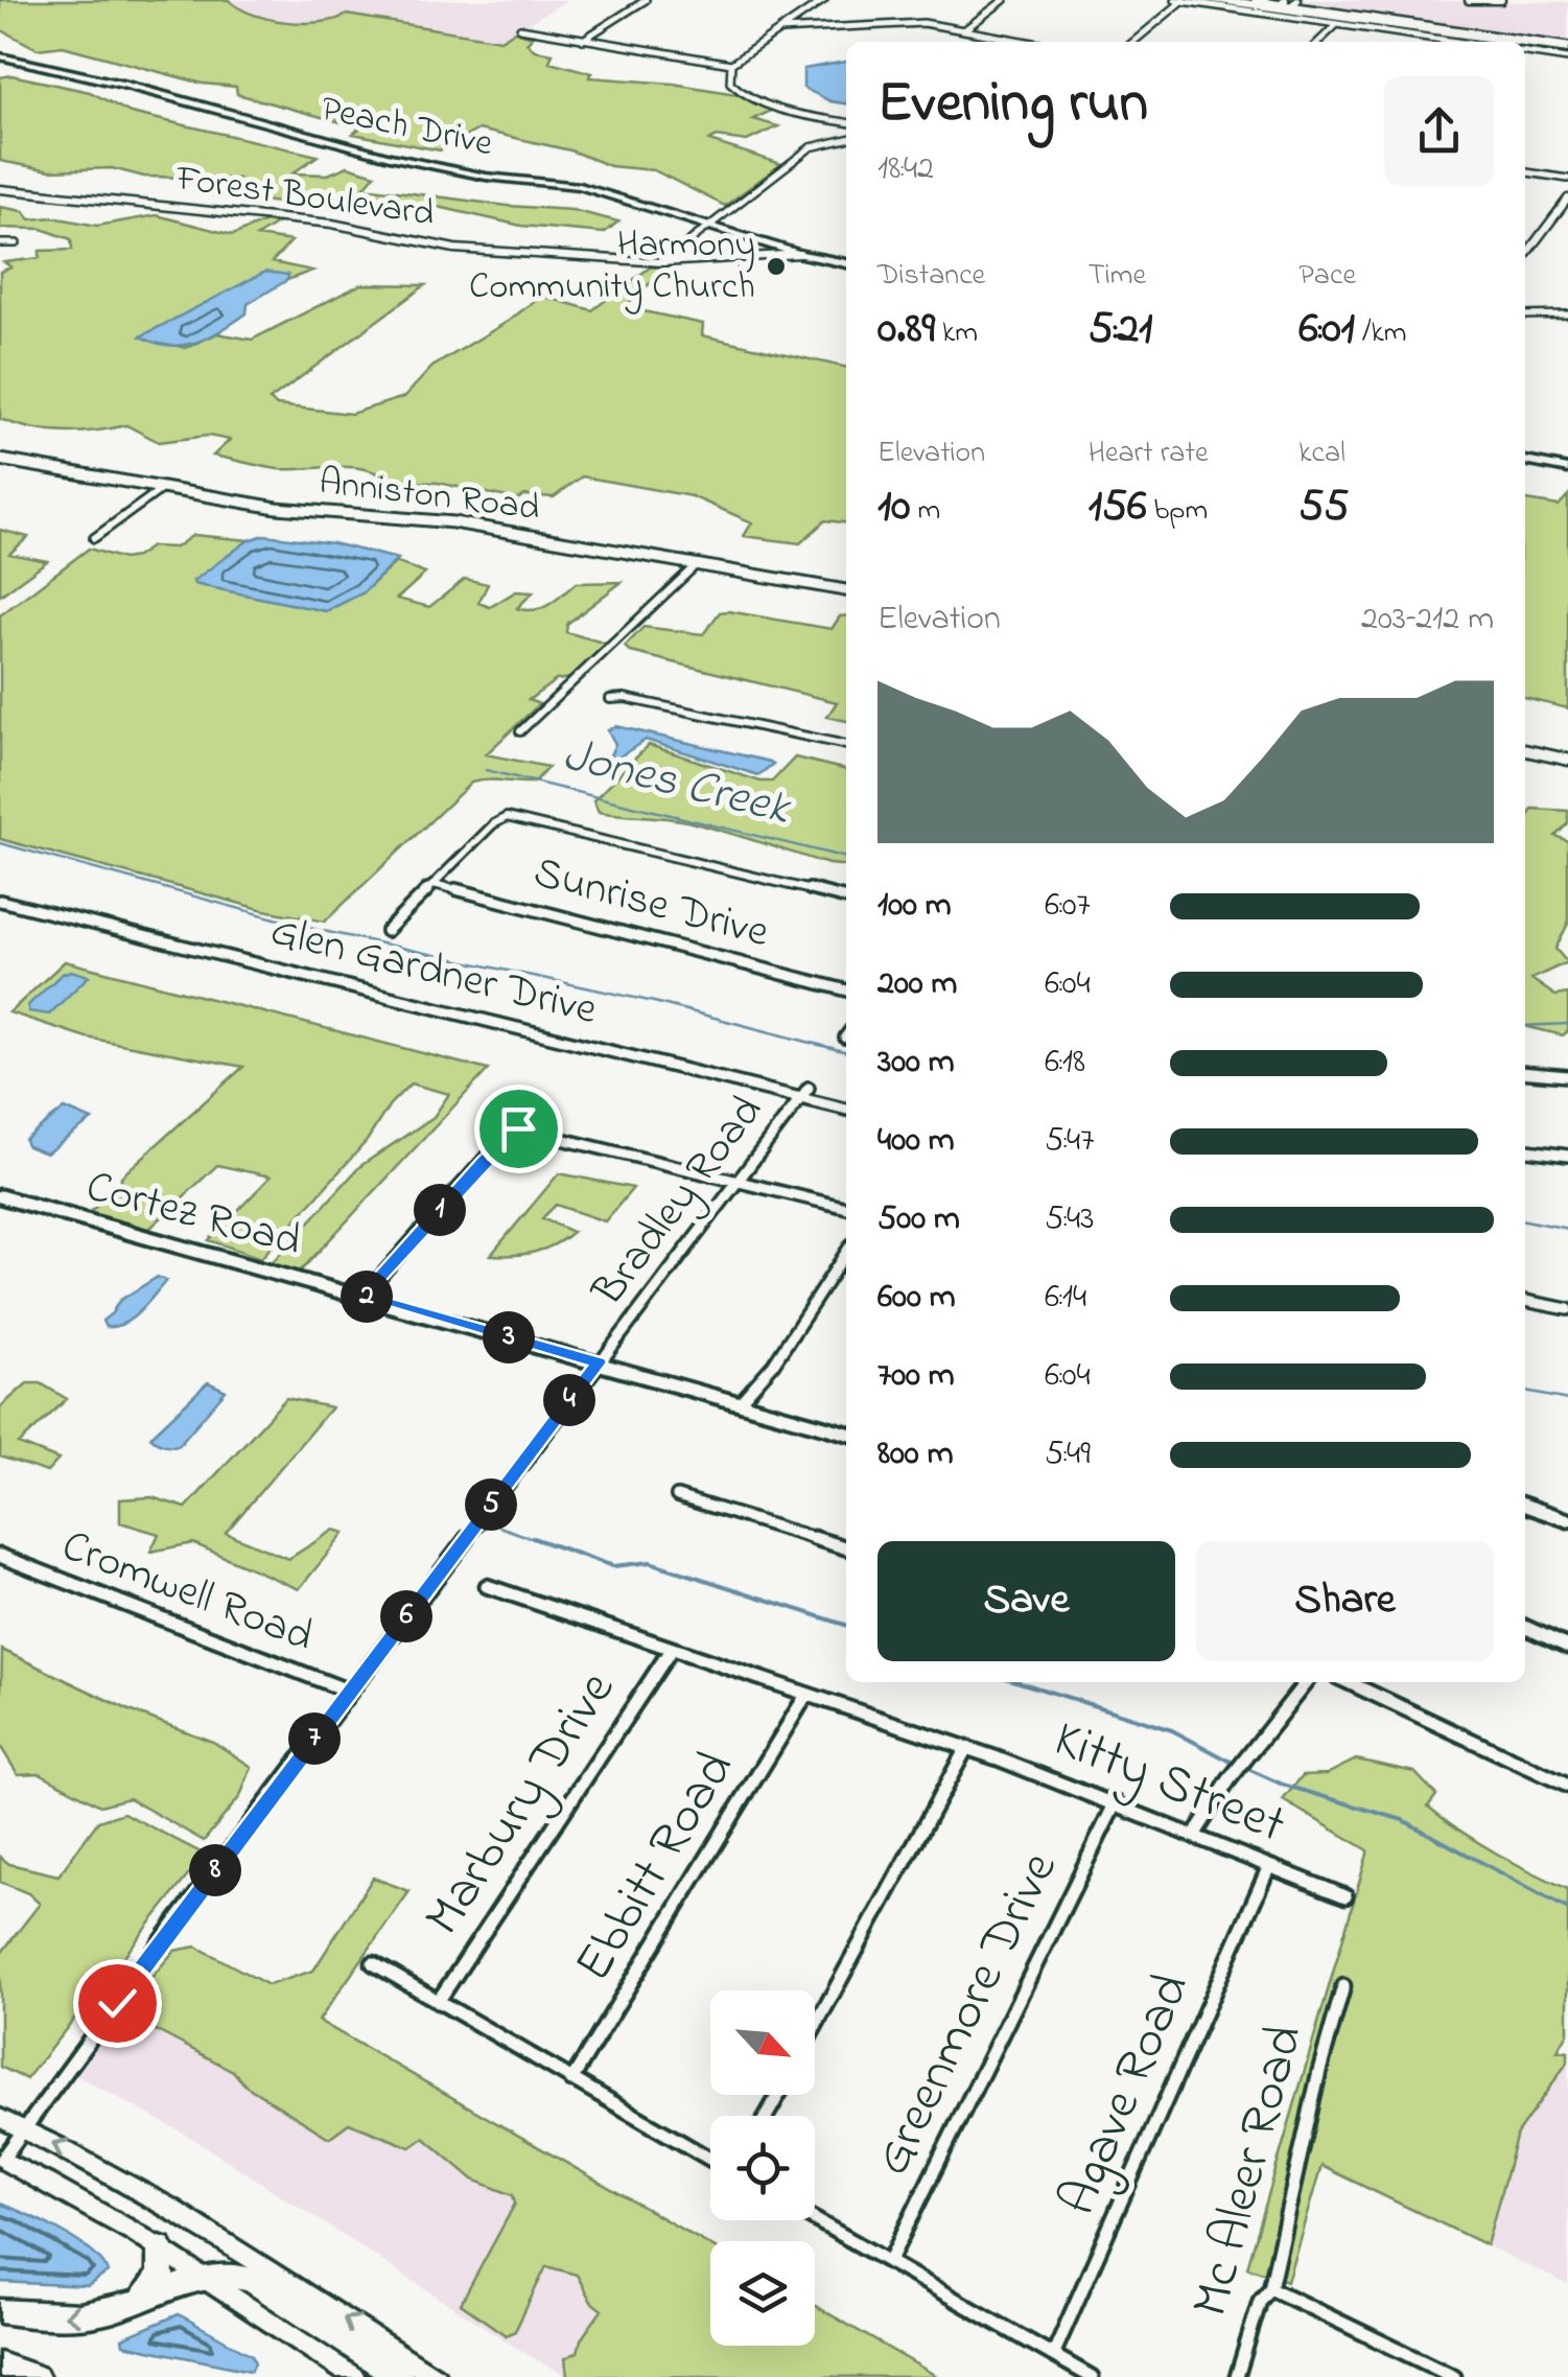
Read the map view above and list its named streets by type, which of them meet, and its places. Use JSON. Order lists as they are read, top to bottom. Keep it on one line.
{"streets":{"main road":["Peach Drive","Forest Boulevard"],"street":["Anniston Road","Sunrise Drive","Glen Gardner Drive","Bradley Road","Cortez Road","Cromwell Road","Kitty Street","Marbury Drive","Ebbitt Road","Greenmore Drive","Agave Road","Mc Aleer Road"]},"crossings":[["Peach Drive","Forest Boulevard"],["Glen Gardner Drive","Bradley Road"],["Bradley Road","Cortez Road"],["Bradley Road","Cromwell Road"],["Kitty Street","Marbury Drive"],["Kitty Street","Ebbitt Road"],["Kitty Street","Greenmore Drive"],["Kitty Street","Agave Road"]],"water":["Jones Creek"],"places":["Harmony Community Church"],"north":"bottom right","page":{"heading":["Evening run","18:42"],"stats":[["Distance","0.89 km"],["Time","5:21"],["Pace","6:01 /km"],["Elevation","10 m"],["Heart rate","156 bpm"],["kcal","55"]],"chart":["Elevation","203–212 m"],"list":[{"name":"100 m","note":"6:07"},{"name":"200 m","note":"6:04"},{"name":"300 m","note":"6:18"},{"name":"400 m","note":"5:47"},{"name":"500 m","note":"5:43"},{"name":"600 m","note":"6:14"},{"name":"700 m","note":"6:04"},{"name":"800 m","note":"5:49"}],"pins":["1","2","3","4","5","6","7","8"],"buttons":["Save","Share"]}}
